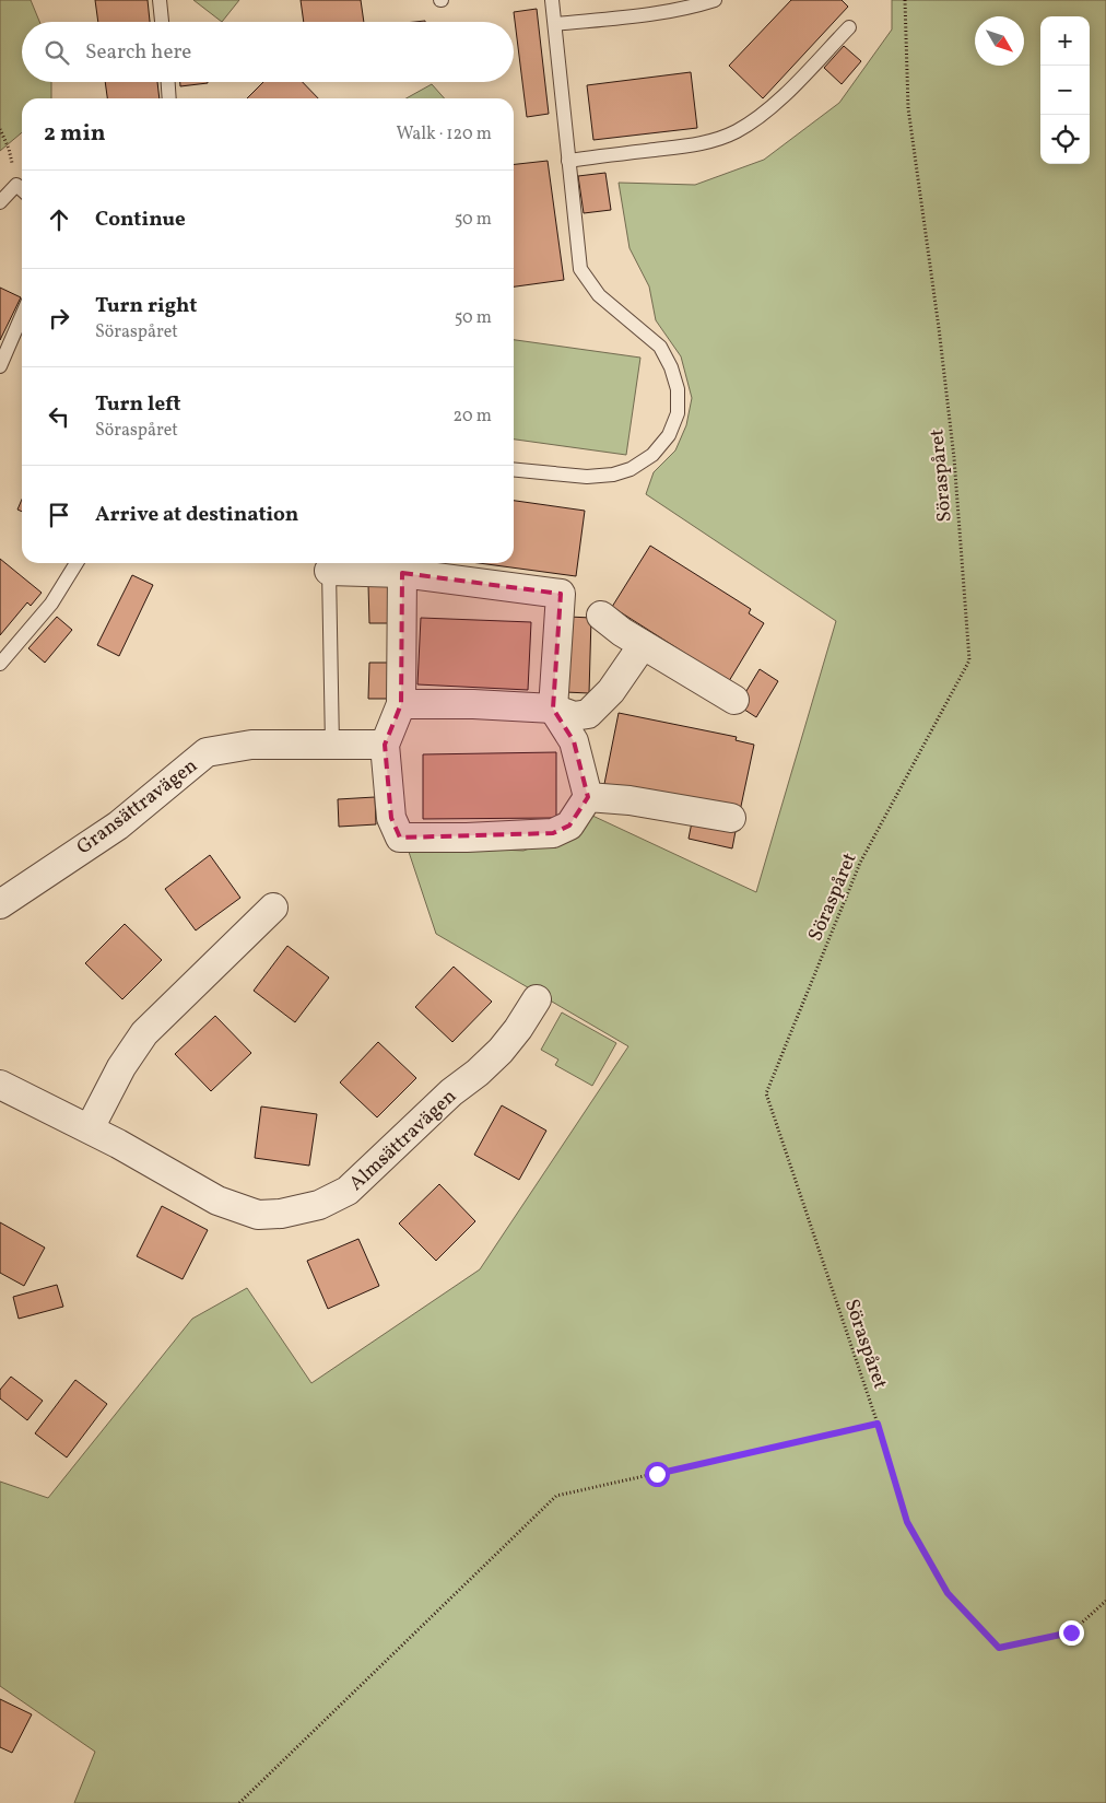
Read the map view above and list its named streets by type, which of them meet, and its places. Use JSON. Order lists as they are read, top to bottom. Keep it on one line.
{"streets":{"street":["Gransättravägen","Almsättravägen"],"path":["Söraspåret"]},"north":"bottom right","page":{"map_buttons":["+","−"],"search":"Search here","heading":["2 min","Walk · 120 m"],"list":[["Continue","50 m"],["Turn right","Söraspåret","50 m"],["Turn left","Söraspåret","20 m"],"Arrive at destination"]}}
